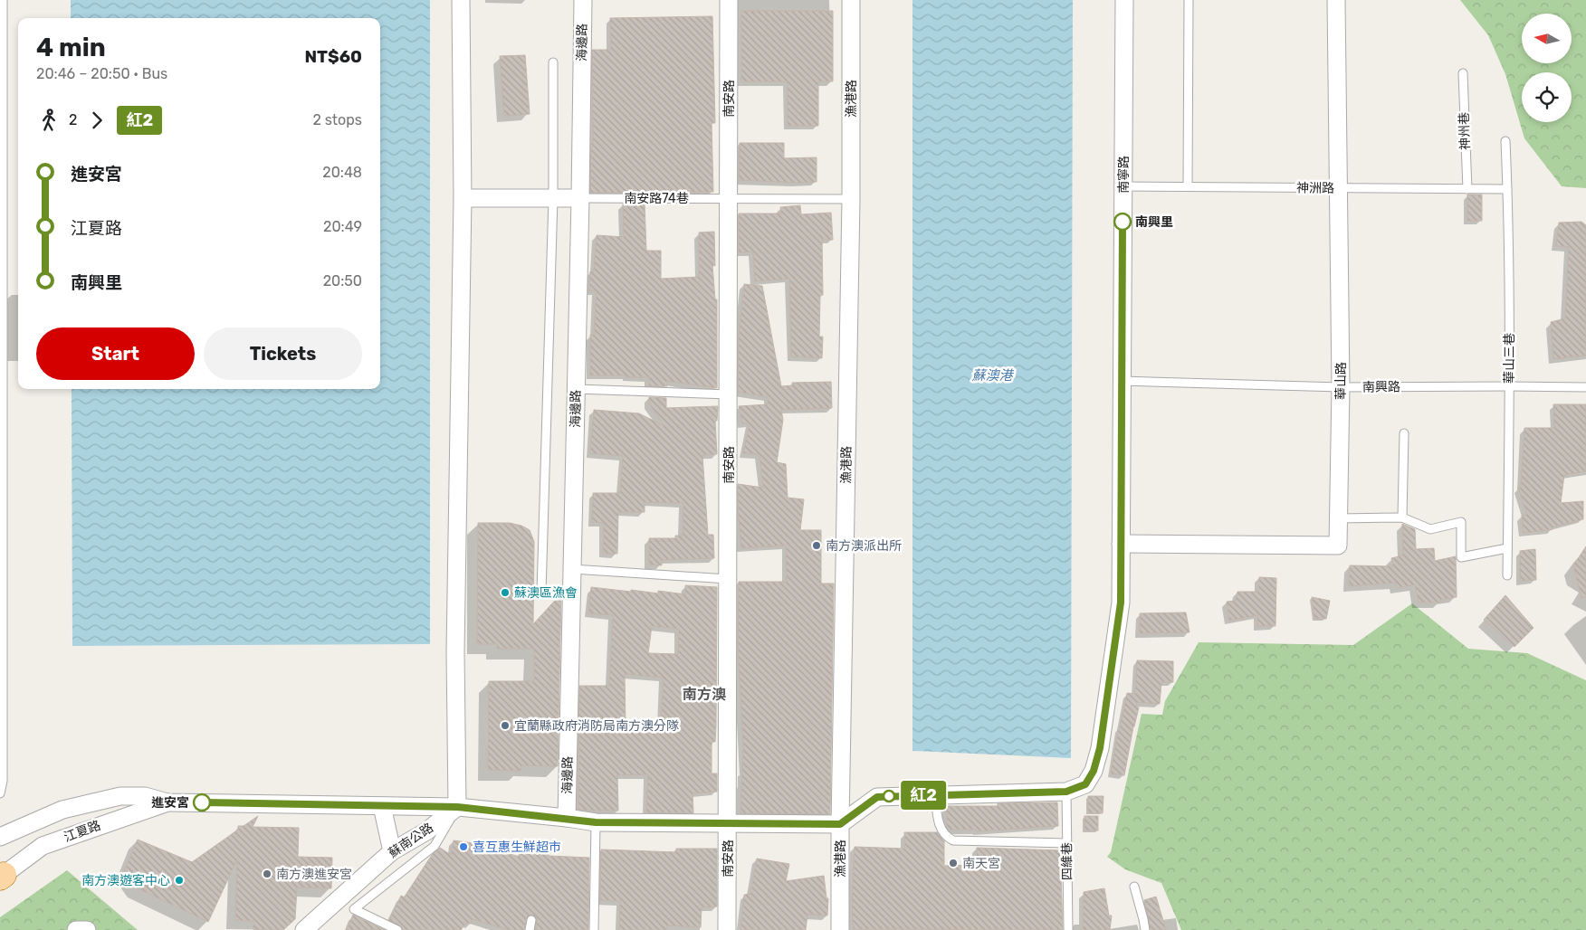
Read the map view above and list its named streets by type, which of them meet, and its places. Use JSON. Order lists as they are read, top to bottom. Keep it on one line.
{"streets":{"street":["海邊路","南安路","漁港路","南寧路","南安路74巷","華山路","江夏路","蘇南公路"],"lane":["神州巷","神洲路","華山三巷","南興路","四維巷"]},"crossings":[["海邊路","南安路74巷"],["海邊路","江夏路"],["南安路","南安路74巷"],["南安路","江夏路"],["漁港路","南安路74巷"],["漁港路","江夏路"],["神州巷","神洲路"],["南寧路","神洲路"],["南寧路","華山路"],["南寧路","南興路"],["南寧路","四維巷"],["神洲路","華山三巷"],["神洲路","華山路"],["華山三巷","南興路"],["華山路","南興路"],["江夏路","蘇南公路"]],"districts":["南方澳"],"water":["蘇澳港"],"places":["南興里","南方澳派出所","蘇澳區漁會","宜蘭縣政府消防局南方澳分隊","進安宮","喜互惠生鮮超市","南天宮","南方澳進安宮","南方澳遊客中心"],"lines":["bus line 紅2"],"north":"left","page":{"on_map":"紅2","heading":["4 min","20:46 – 20:50 · Bus","NT$60"],"legs":["2","紅2","2 stops"],"list":[{"name":"進安宮","value":"20:48"},{"name":"江夏路","value":"20:49"},{"name":"南興里","value":"20:50"}],"buttons":["Start","Tickets"]}}
